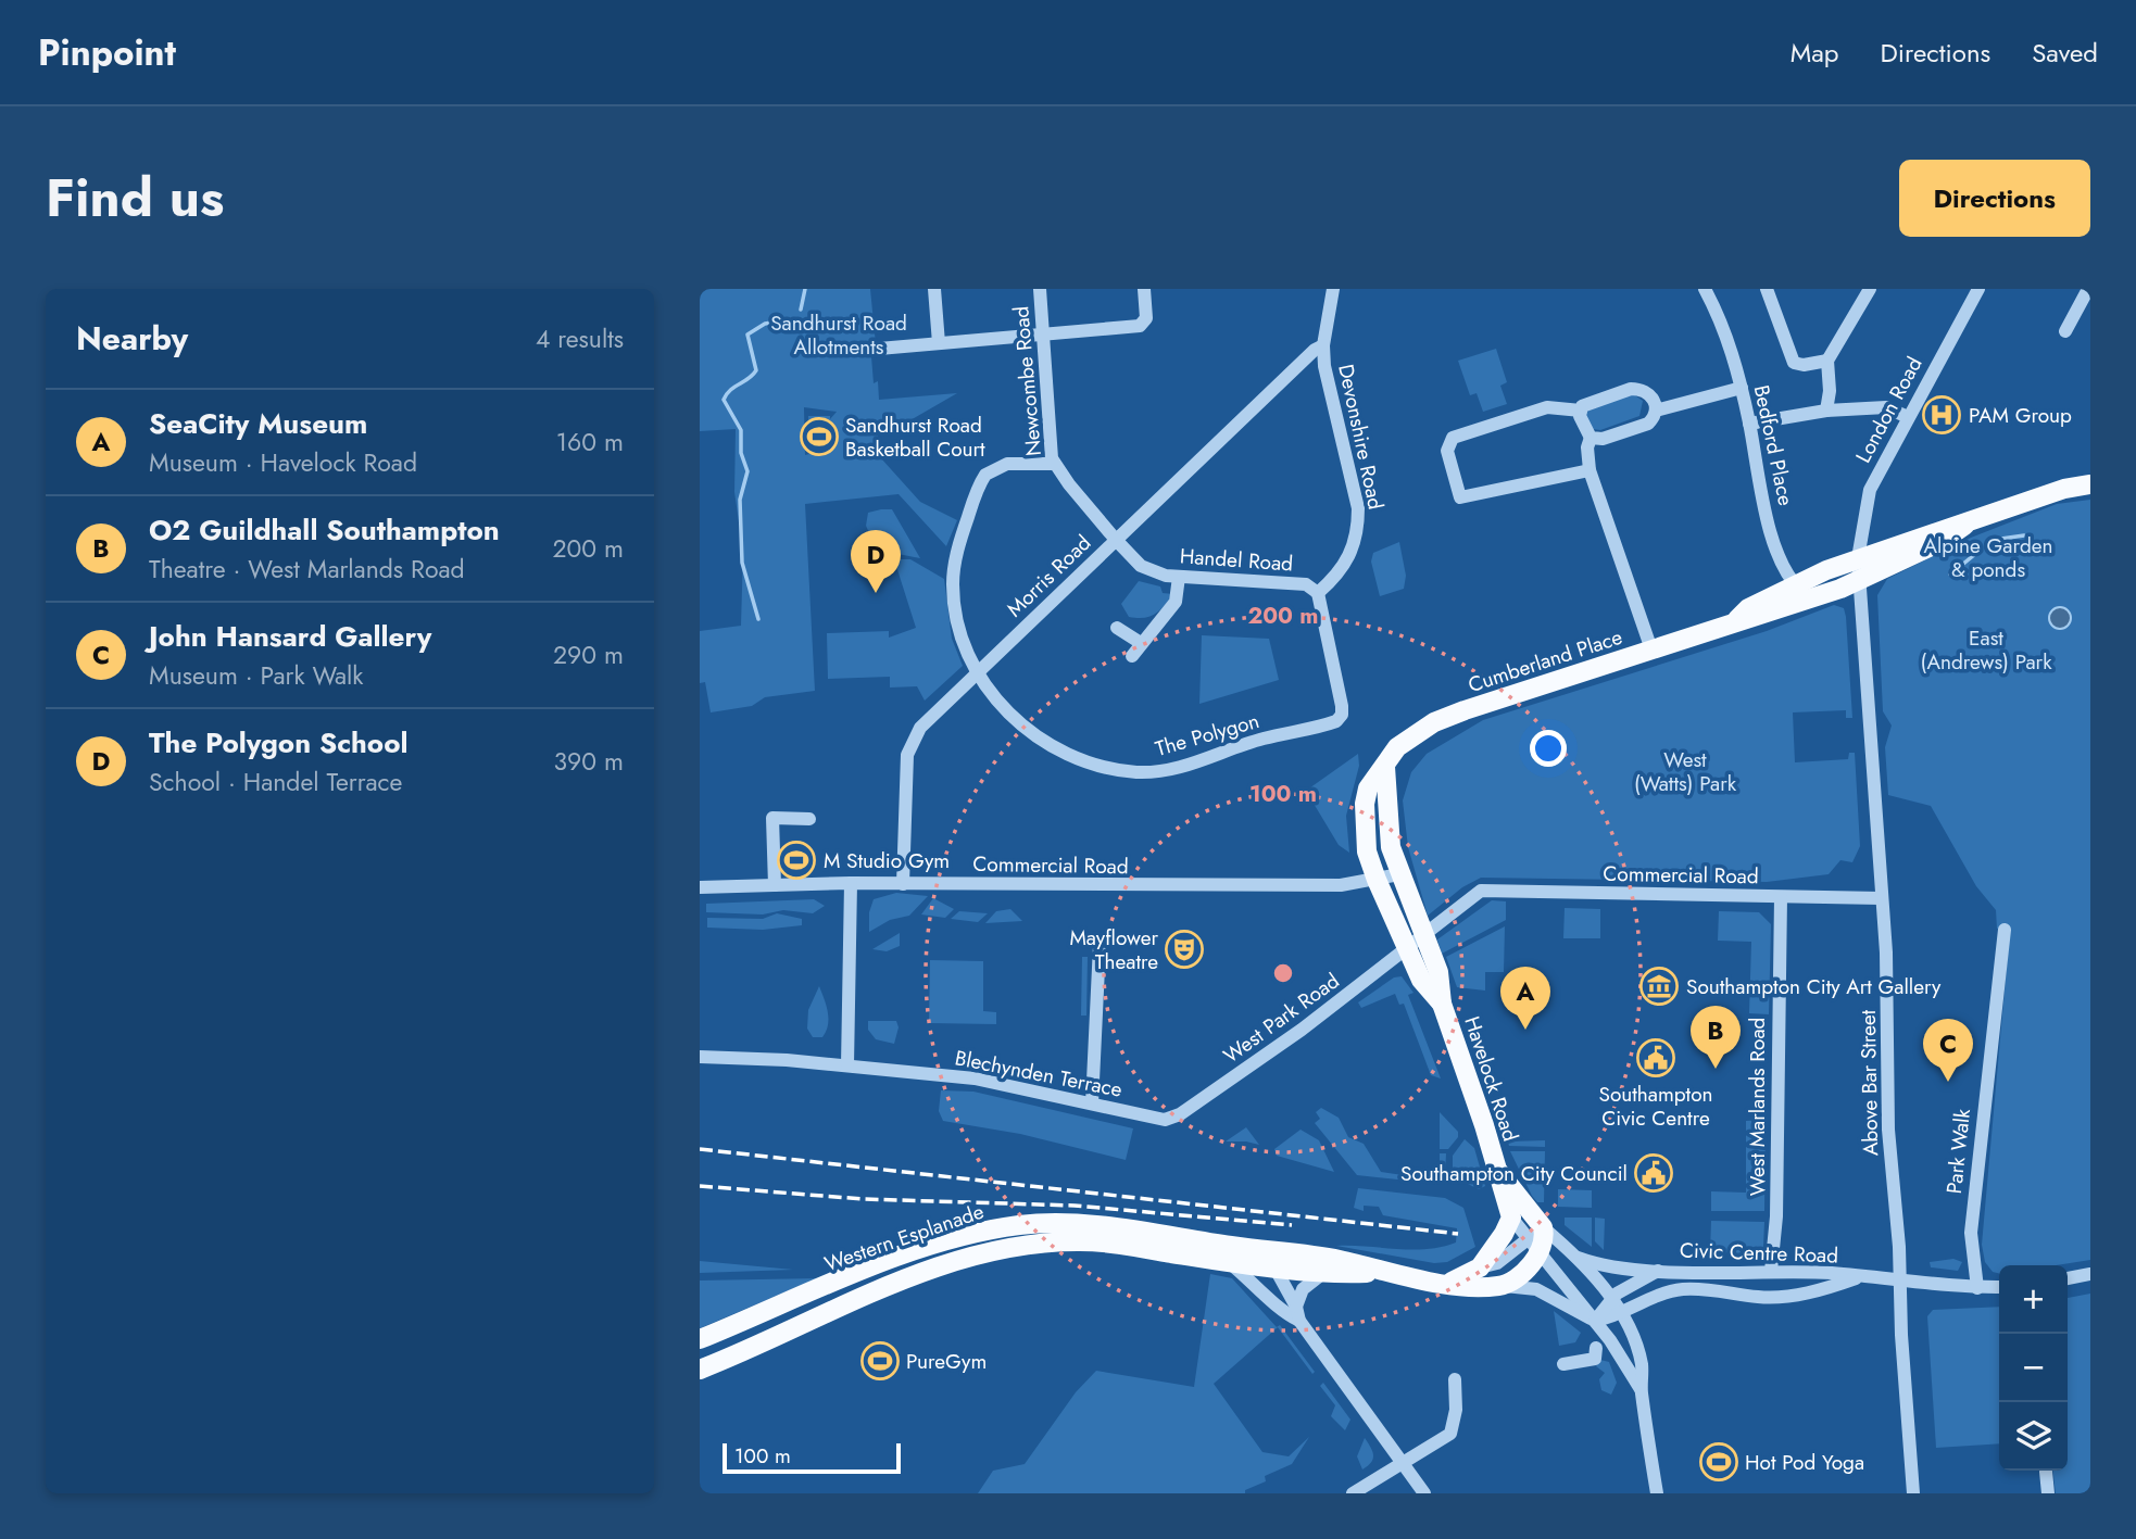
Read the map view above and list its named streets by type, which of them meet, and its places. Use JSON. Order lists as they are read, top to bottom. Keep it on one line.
{"streets":{"main road":["Cumberland Place","Havelock Road","Western Esplanade"],"street":["Newcombe Road","London Road","Devonshire Road","Bedford Place","Handel Road","Morris Road","The Polygon","Commercial Road","West Park Road","Blechynden Terrace","Above Bar Street","West Marlands Road","Park Walk","Civic Centre Road"]},"crossings":[["Newcombe Road","Handel Road"],["Newcombe Road","Morris Road"],["London Road","Cumberland Place"],["London Road","Above Bar Street"],["Devonshire Road","Handel Road"],["Devonshire Road","Morris Road"],["Devonshire Road","The Polygon"],["Bedford Place","Cumberland Place"],["Handel Road","Morris Road"],["Handel Road","The Polygon"],["Morris Road","The Polygon"],["Morris Road","Commercial Road"],["Cumberland Place","Commercial Road"],["Cumberland Place","West Park Road"],["Cumberland Place","Havelock Road"],["Cumberland Place","Above Bar Street"],["Commercial Road","West Park Road"],["Commercial Road","Havelock Road"],["Commercial Road","Above Bar Street"],["Commercial Road","West Marlands Road"],["West Park Road","Blechynden Terrace"],["West Park Road","Havelock Road"],["Havelock Road","Civic Centre Road"],["Above Bar Street","Civic Centre Road"],["West Marlands Road","Civic Centre Road"],["Park Walk","Civic Centre Road"]],"parks":["Sandhurst Road Allotments","Alpine Garden & ponds","East (Andrews) Park","West (Watts) Park"],"places":{"hospital":["PAM Group"],"sports":["Sandhurst Road Basketball Court","M Studio Gym","PureGym","Hot Pod Yoga"],"theatre":["Mayflower Theatre"],"museum":["Southampton City Art Gallery"],"public building":["Southampton Civic Centre","Southampton City Council"]},"scale_bar":"100 m","page":{"header":"Pinpoint","nav":["Map","Directions","Saved"],"title":"Find us","buttons":"Directions","heading":["Nearby","4 results"],"list":[{"mark":"A","name":"SeaCity Museum","note":"Museum · Havelock Road","value":"160 m"},{"mark":"B","name":"O2 Guildhall Southampton","note":"Theatre · West Marlands Road","value":"200 m"},{"mark":"C","name":"John Hansard Gallery","note":"Museum · Park Walk","value":"290 m"},{"mark":"D","name":"The Polygon School","note":"School · Handel Terrace","value":"390 m"}],"pins":["D","A","B","C"],"map_buttons":["+","−"],"scale":"100 m"},"rings":["200 m","100 m"]}
